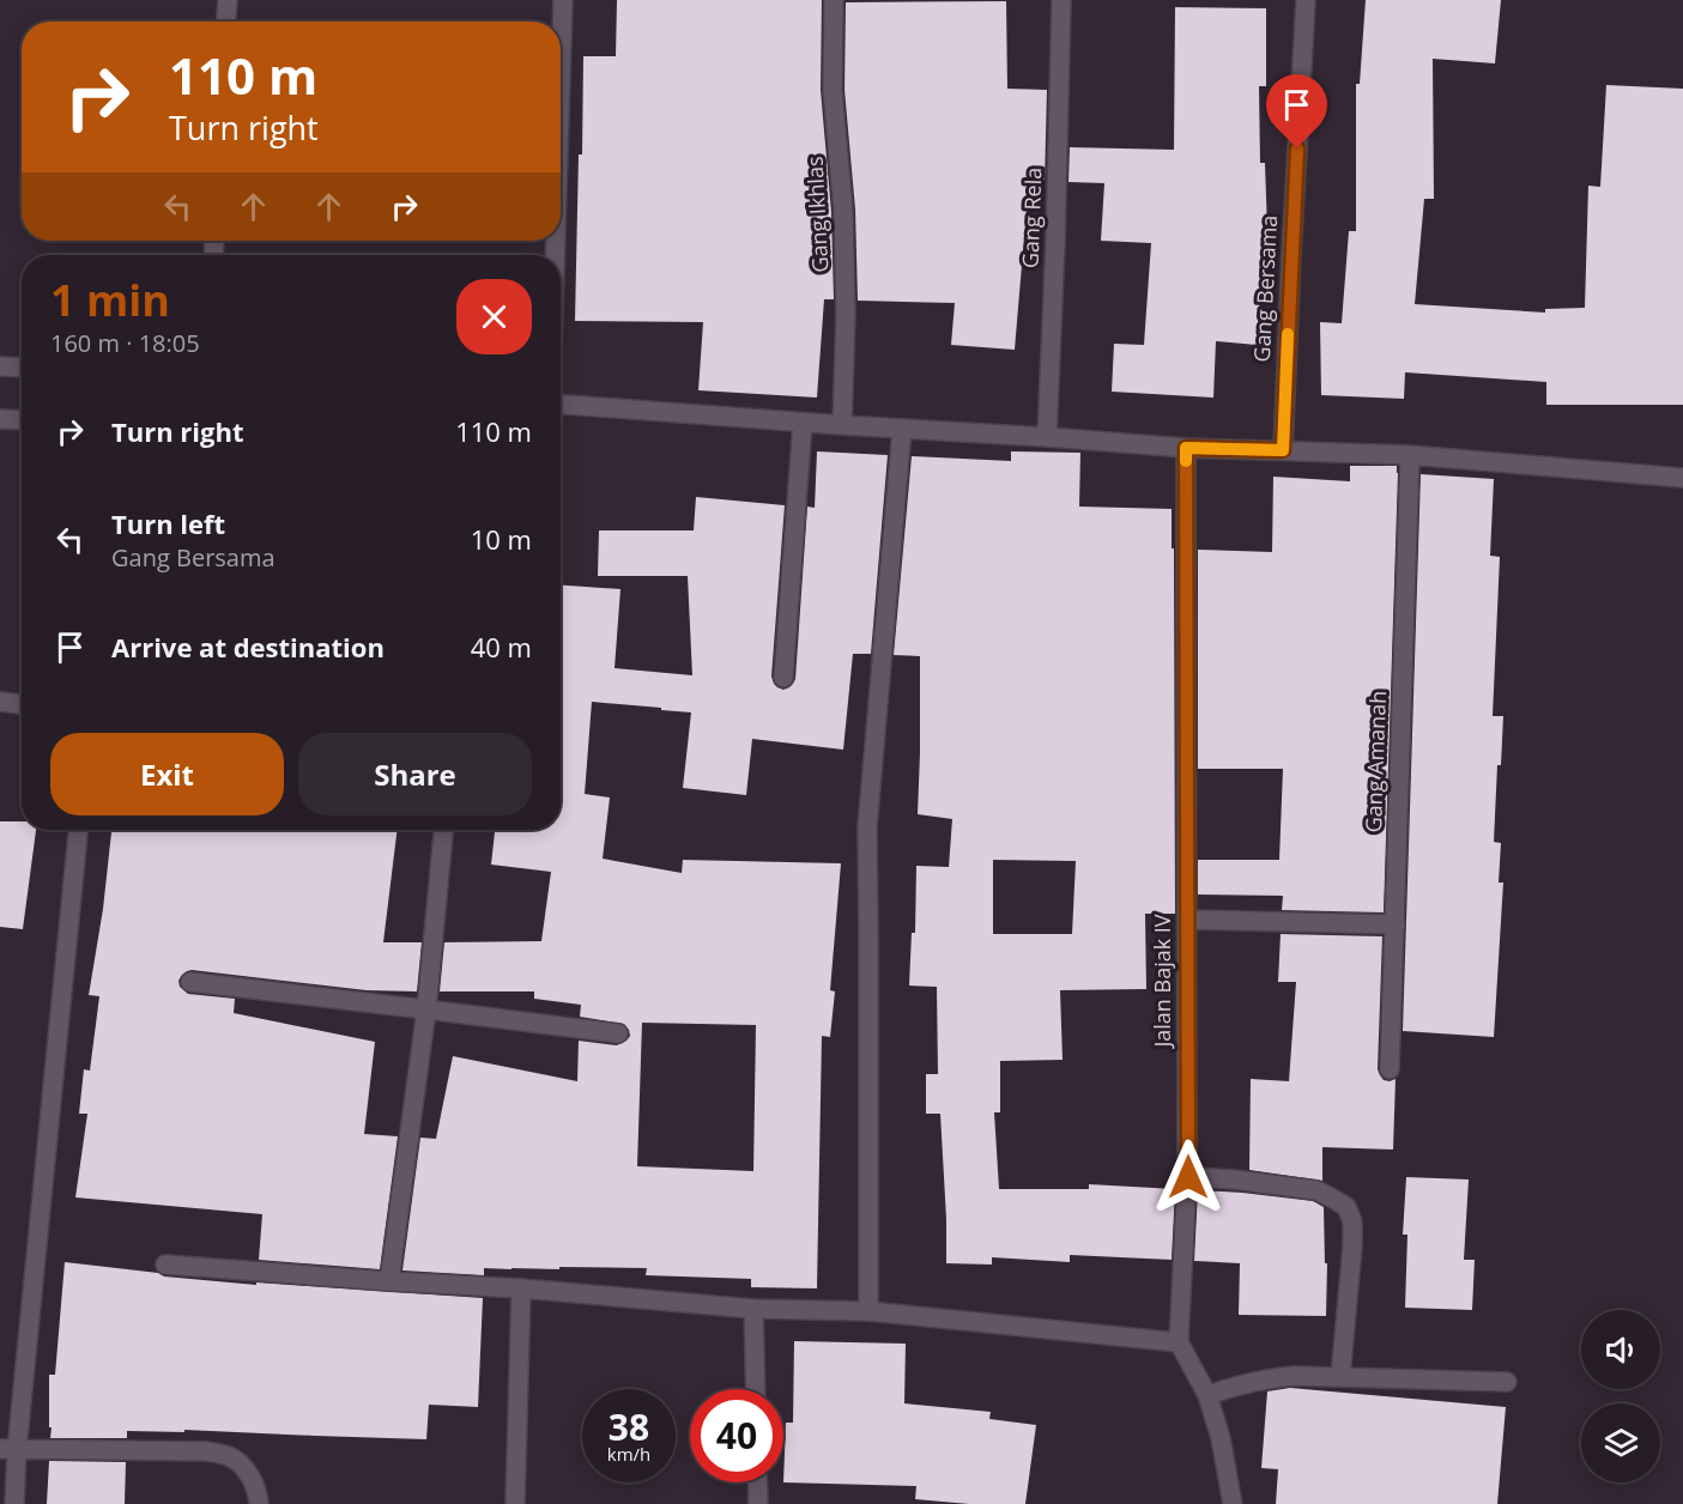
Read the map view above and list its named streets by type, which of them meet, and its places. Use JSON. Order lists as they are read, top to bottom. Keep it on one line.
{"streets":{"street":["Gang Ikhlas","Gang Rela","Gang Bersama","Gang Amanah","Jalan Bajak IV"]},"page":{"turn":["110 m","Turn right"],"heading":["1 min","160 m · 18:05"],"list":[{"name":"Turn right","value":"110 m"},{"name":"Turn left","note":"Gang Bersama","value":"10 m"},{"name":"Arrive at destination","value":"40 m"}],"buttons":["Exit","Share"],"speed":"38 km/h","limit":"40"}}
